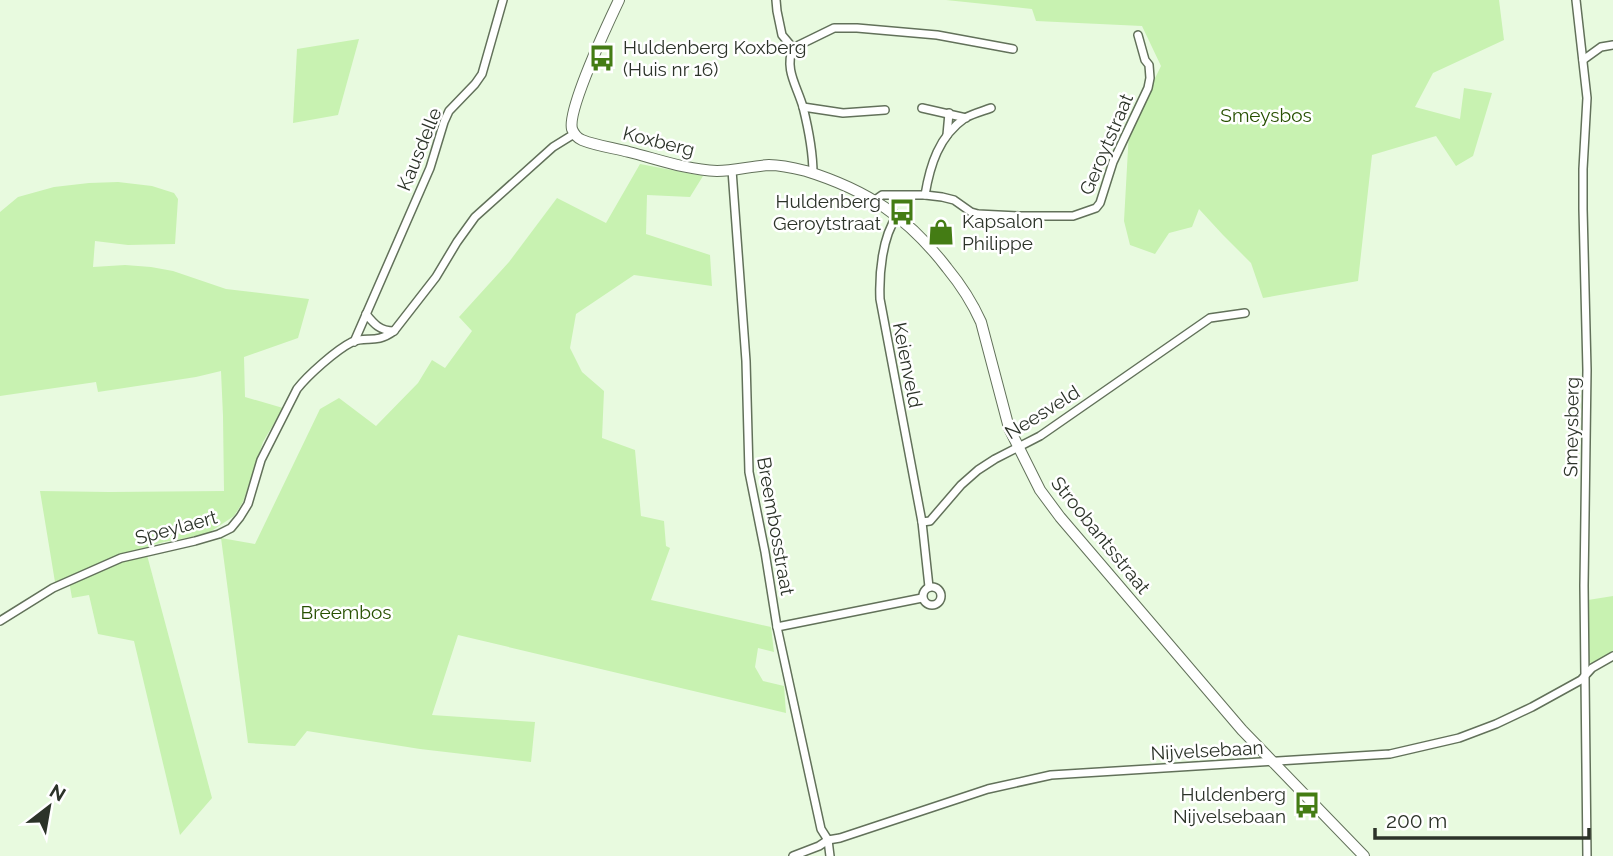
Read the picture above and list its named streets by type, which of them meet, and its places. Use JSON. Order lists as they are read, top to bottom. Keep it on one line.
{"streets":{"street":["Koxberg","Geroytstraat","Kausdelle","Keienveld","Neesveld","Smeysberg","Breembosstraat","Speylaert","Stroobantsstraat","Nijvelsebaan"]},"crossings":[["Koxberg","Geroytstraat"],["Koxberg","Breembosstraat"],["Koxberg","Stroobantsstraat"],["Geroytstraat","Stroobantsstraat"],["Kausdelle","Speylaert"],["Keienveld","Neesveld"],["Keienveld","Stroobantsstraat"],["Neesveld","Stroobantsstraat"],["Smeysberg","Nijvelsebaan"],["Breembosstraat","Nijvelsebaan"],["Stroobantsstraat","Nijvelsebaan"]],"parks":["Smeysbos","Breembos"],"places":{"bus stop":["Huldenberg Koxberg (Huis nr 16)","Huldenberg Geroytstraat","Huldenberg Nijvelsebaan"],"shop":["Kapsalon Philippe"]},"scale_bar":"200 m","north":"top right"}
